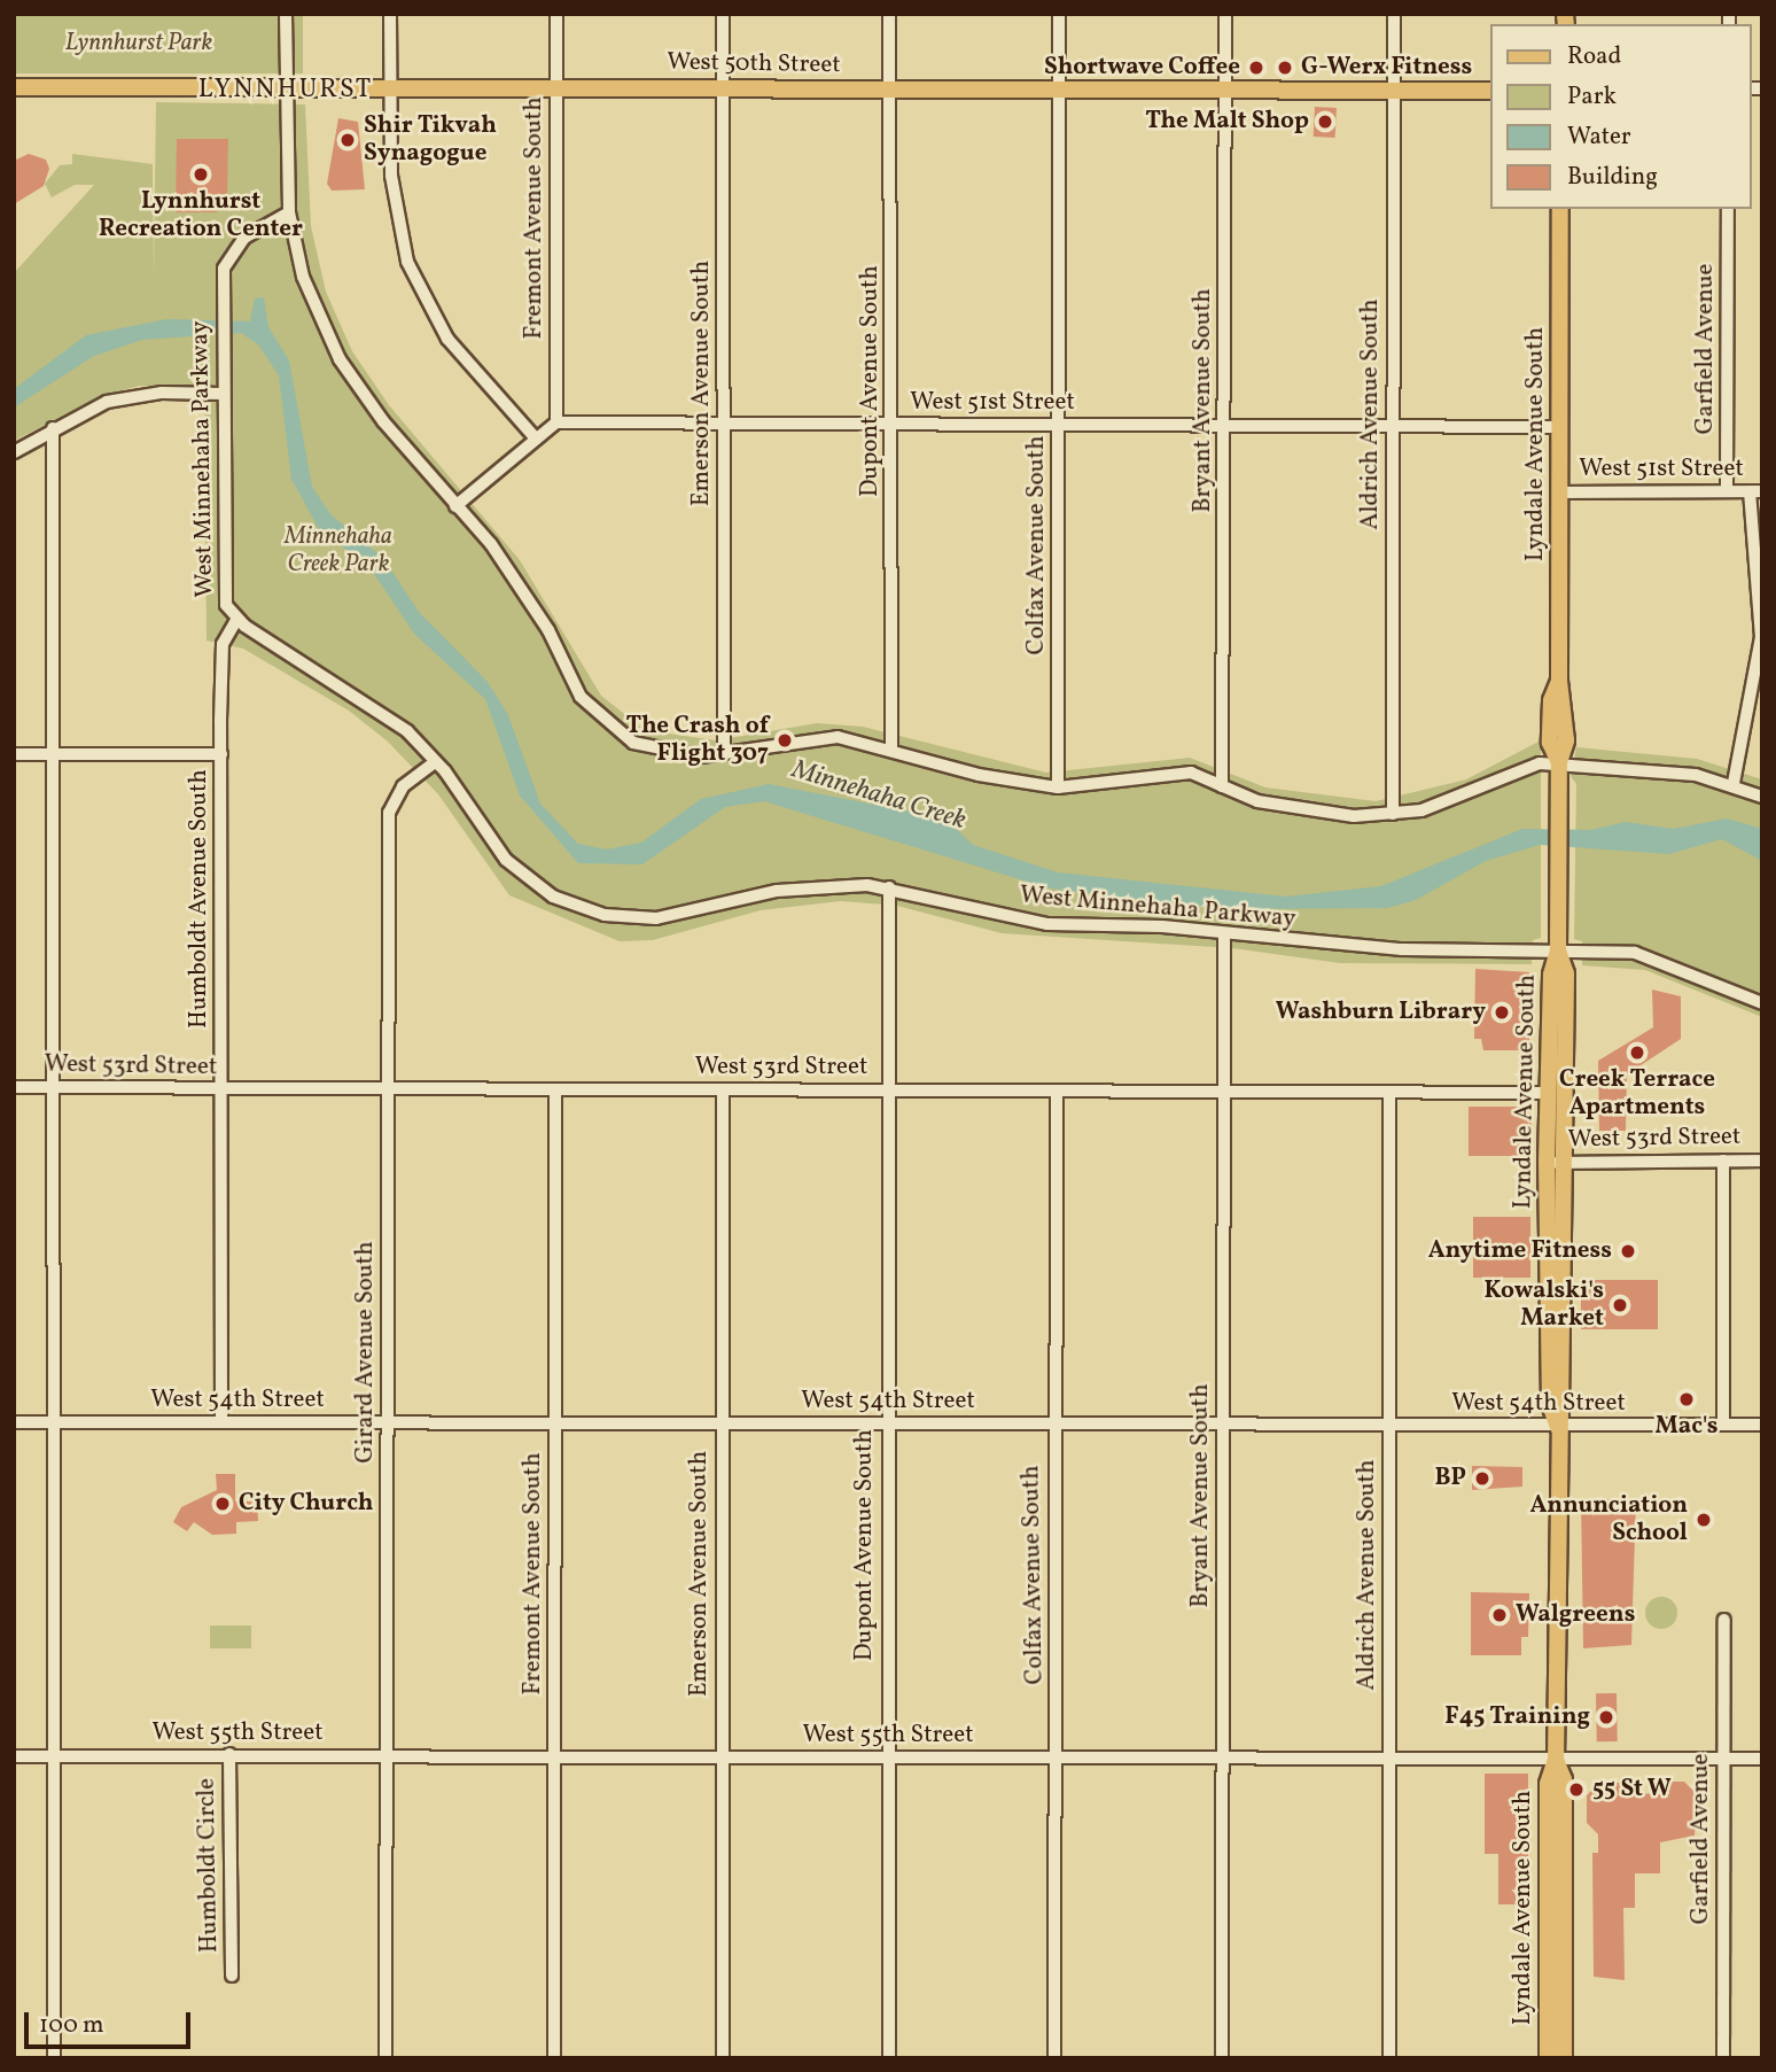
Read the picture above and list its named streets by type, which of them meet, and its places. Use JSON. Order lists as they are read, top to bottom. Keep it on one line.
{"streets":{"main road":["West 50th Street","Lyndale Avenue South"],"street":["Fremont Avenue South","Garfield Avenue","Dupont Avenue South","Emerson Avenue South","Bryant Avenue South","West 51st Street","Aldrich Avenue South","West Minnehaha Parkway","Colfax Avenue South","Humboldt Avenue South","West 53rd Street","Girard Avenue South","West 54th Street","West 55th Street","Humboldt Circle"]},"crossings":[["West 50th Street","Fremont Avenue South"],["West 50th Street","Dupont Avenue South"],["West 50th Street","Emerson Avenue South"],["West 50th Street","Bryant Avenue South"],["West 50th Street","Aldrich Avenue South"],["West 50th Street","Colfax Avenue South"],["Fremont Avenue South","West 51st Street"],["Fremont Avenue South","West 53rd Street"],["Fremont Avenue South","West 54th Street"],["Fremont Avenue South","West 55th Street"],["Garfield Avenue","West 51st Street"],["Garfield Avenue","West 55th Street"],["Dupont Avenue South","West 51st Street"],["Dupont Avenue South","West Minnehaha Parkway"],["Dupont Avenue South","West 53rd Street"],["Dupont Avenue South","West 54th Street"],["Dupont Avenue South","West 55th Street"],["Emerson Avenue South","West 51st Street"],["Emerson Avenue South","West 53rd Street"],["Emerson Avenue South","West 54th Street"],["Emerson Avenue South","West 55th Street"],["Bryant Avenue South","West 51st Street"],["Bryant Avenue South","West Minnehaha Parkway"],["Bryant Avenue South","West 53rd Street"],["Bryant Avenue South","West 54th Street"],["Bryant Avenue South","West 55th Street"],["West 51st Street","Aldrich Avenue South"],["West 51st Street","Lyndale Avenue South"],["West 51st Street","Colfax Avenue South"],["Aldrich Avenue South","West 53rd Street"],["Aldrich Avenue South","West 54th Street"],["Aldrich Avenue South","West 55th Street"],["Lyndale Avenue South","West Minnehaha Parkway"],["Lyndale Avenue South","West 53rd Street"],["Lyndale Avenue South","West 54th Street"],["Lyndale Avenue South","West 55th Street"],["West Minnehaha Parkway","Humboldt Avenue South"],["West Minnehaha Parkway","Girard Avenue South"],["Colfax Avenue South","West 53rd Street"],["Colfax Avenue South","West 54th Street"],["Colfax Avenue South","West 55th Street"],["Humboldt Avenue South","West 53rd Street"],["Humboldt Avenue South","West 54th Street"],["West 53rd Street","Girard Avenue South"],["Girard Avenue South","West 54th Street"],["Girard Avenue South","West 55th Street"],["West 55th Street","Humboldt Circle"]],"districts":["LYNNHURST"],"water":["Minnehaha Creek"],"parks":["Lynnhurst Park","Minnehaha Creek Park"],"places":["Shortwave Coffee","G-Werx Fitness","The Malt Shop","Shir Tikvah Synagogue","Lynnhurst Recreation Center","The Crash of Flight 307","Washburn Library","Creek Terrace Apartments","Anytime Fitness","Kowalski's Market","Mac's","BP","City Church","Annunciation School","Walgreens","F45 Training","55 St W"],"legend":["Road","Park","Water","Building"],"scale_bar":"100 m"}
